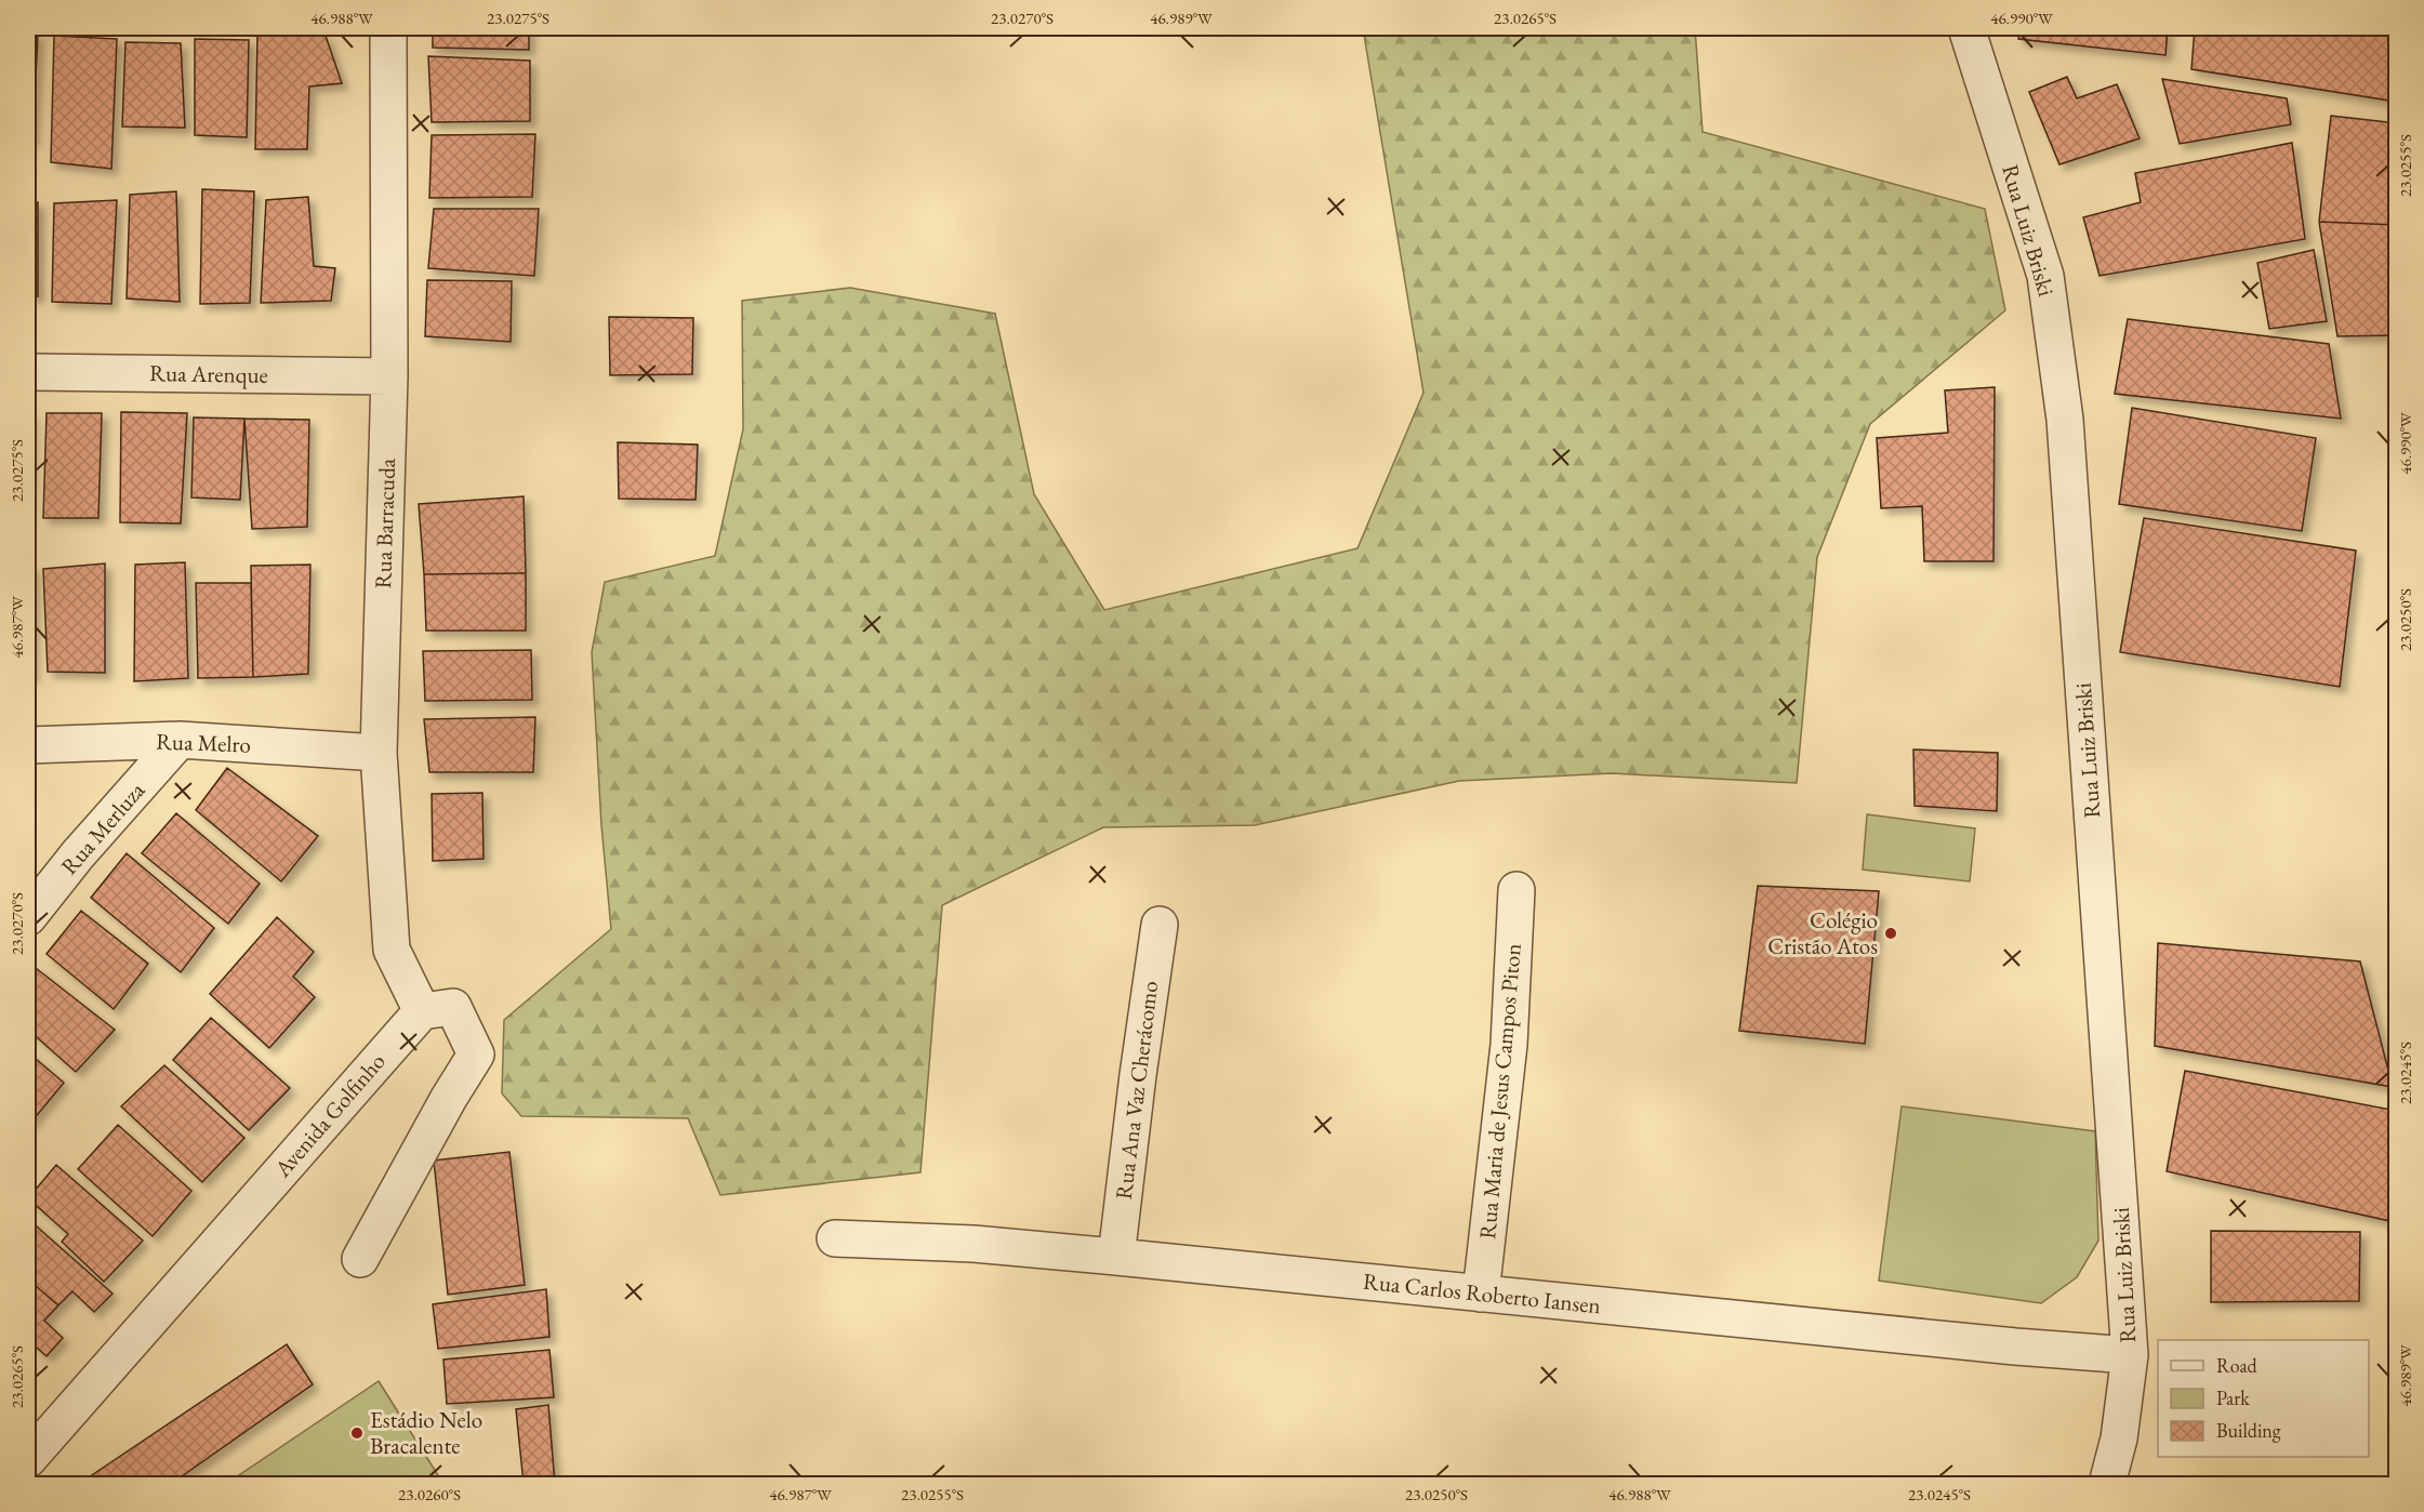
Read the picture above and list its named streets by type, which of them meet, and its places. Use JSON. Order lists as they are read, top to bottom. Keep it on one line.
{"streets":{"street":["Rua Luiz Briski","Rua Arenque","Rua Barracuda","Rua Melro","Rua Merluza","Rua Ana Vaz Cherácomo","Rua Maria de Jesus Campos Piton","Avenida Golfinho","Rua Carlos Roberto Iansen"]},"crossings":[["Rua Luiz Briski","Rua Carlos Roberto Iansen"],["Rua Arenque","Rua Barracuda"],["Rua Barracuda","Rua Melro"],["Rua Barracuda","Avenida Golfinho"],["Rua Melro","Rua Merluza"],["Rua Ana Vaz Cherácomo","Rua Carlos Roberto Iansen"],["Rua Maria de Jesus Campos Piton","Rua Carlos Roberto Iansen"]],"places":["Colégio Cristão Atos","Estádio Nelo Bracalente"],"legend":["Road","Park","Building"],"coordinates":["46.988°W","23.0275°S","23.0270°S","46.989°W","23.0265°S","46.990°W","23.0255°S","23.0250°S","46.987°W","23.0245°S","23.0260°S"]}
